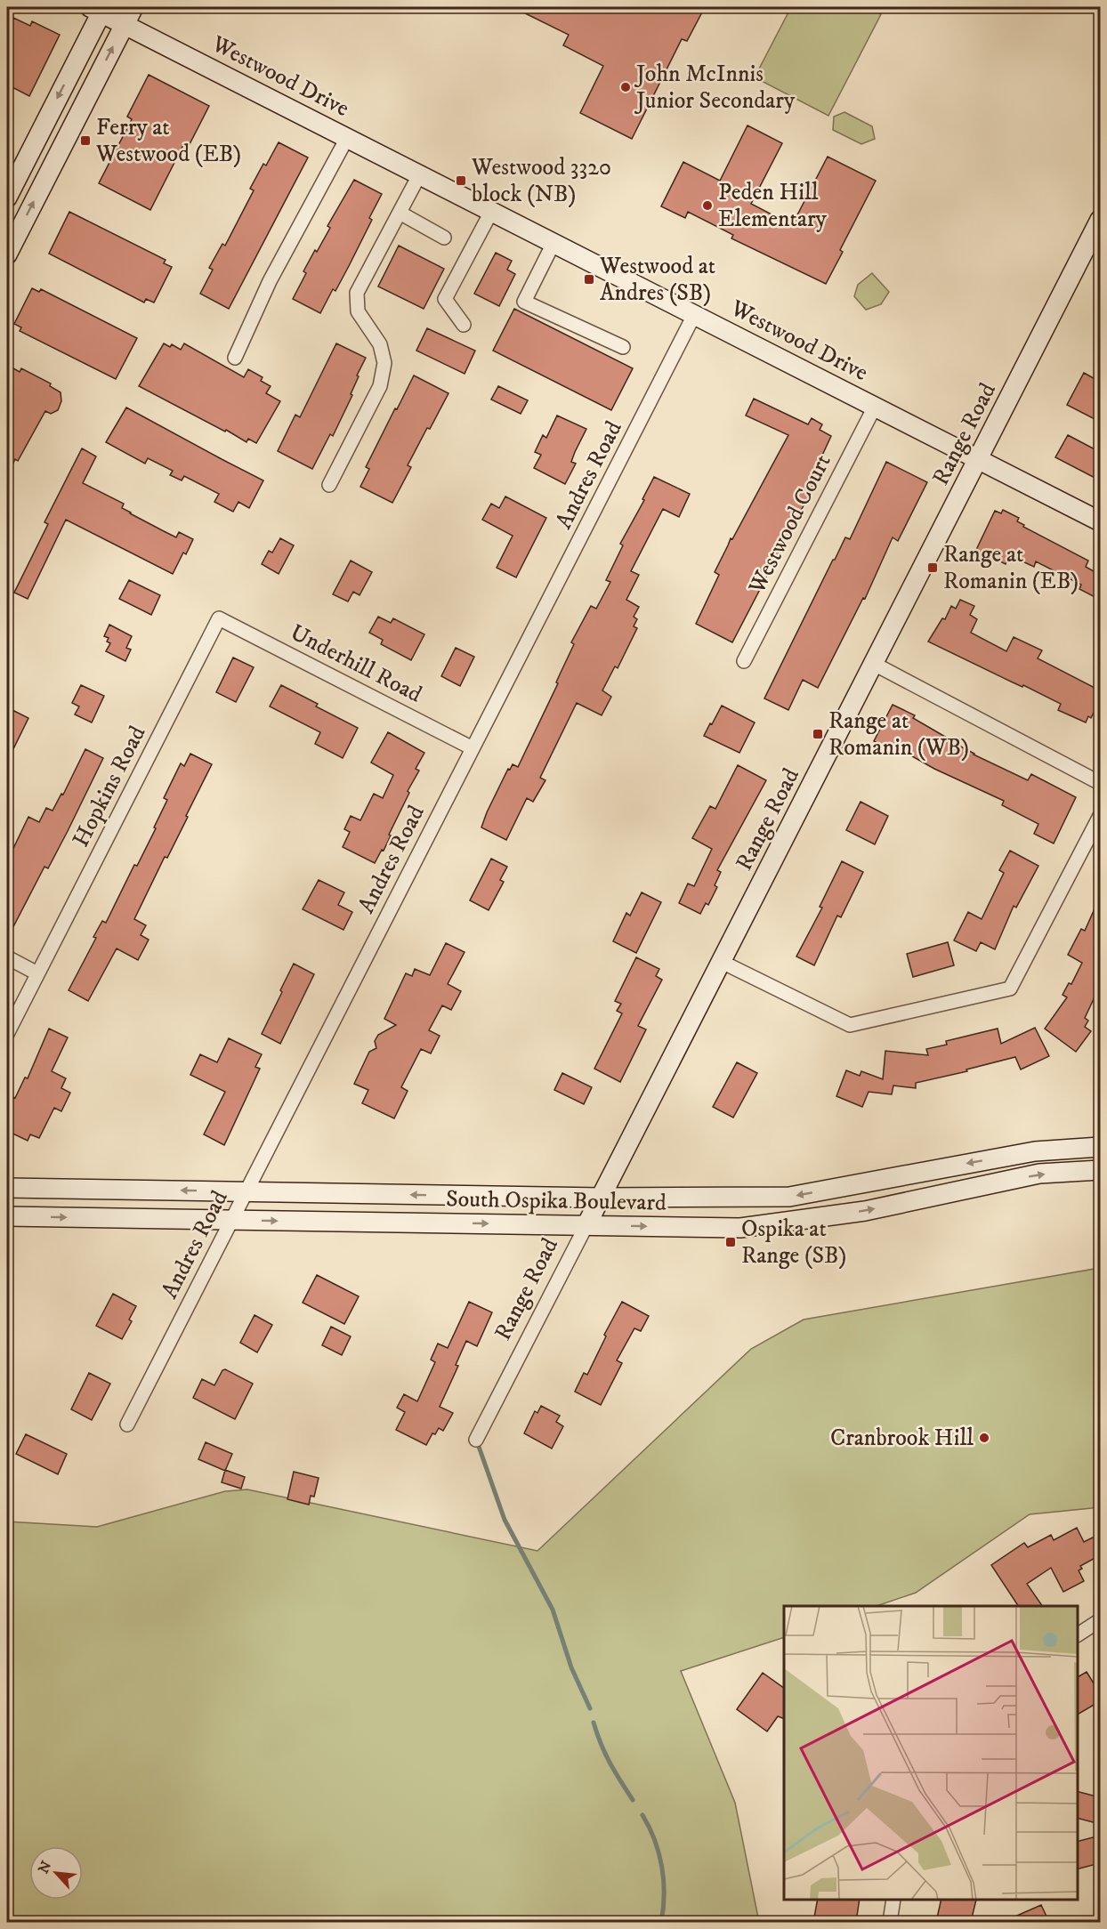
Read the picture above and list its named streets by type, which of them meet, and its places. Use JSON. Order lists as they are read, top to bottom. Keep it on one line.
{"streets":{"main road":["Westwood Drive","Range Road","South Ospika Boulevard"],"street":["Andres Road","Westwood Court","Underhill Road","Hopkins Road"]},"crossings":[["Westwood Drive","Range Road"],["Westwood Drive","Andres Road"],["Westwood Drive","Westwood Court"],["Range Road","South Ospika Boulevard"],["Andres Road","Underhill Road"],["Andres Road","South Ospika Boulevard"],["Underhill Road","Hopkins Road"]],"places":{"other":["John McInnis Junior Secondary","Peden Hill Elementary","Cranbrook Hill"],"transit":["Ferry at Westwood (EB)","Westwood 3320 block (NB)","Westwood at Andres (SB)","Range at Romanin (EB)","Range at Romanin (WB)","Ospika at Range (SB)"]},"north":"top left"}
